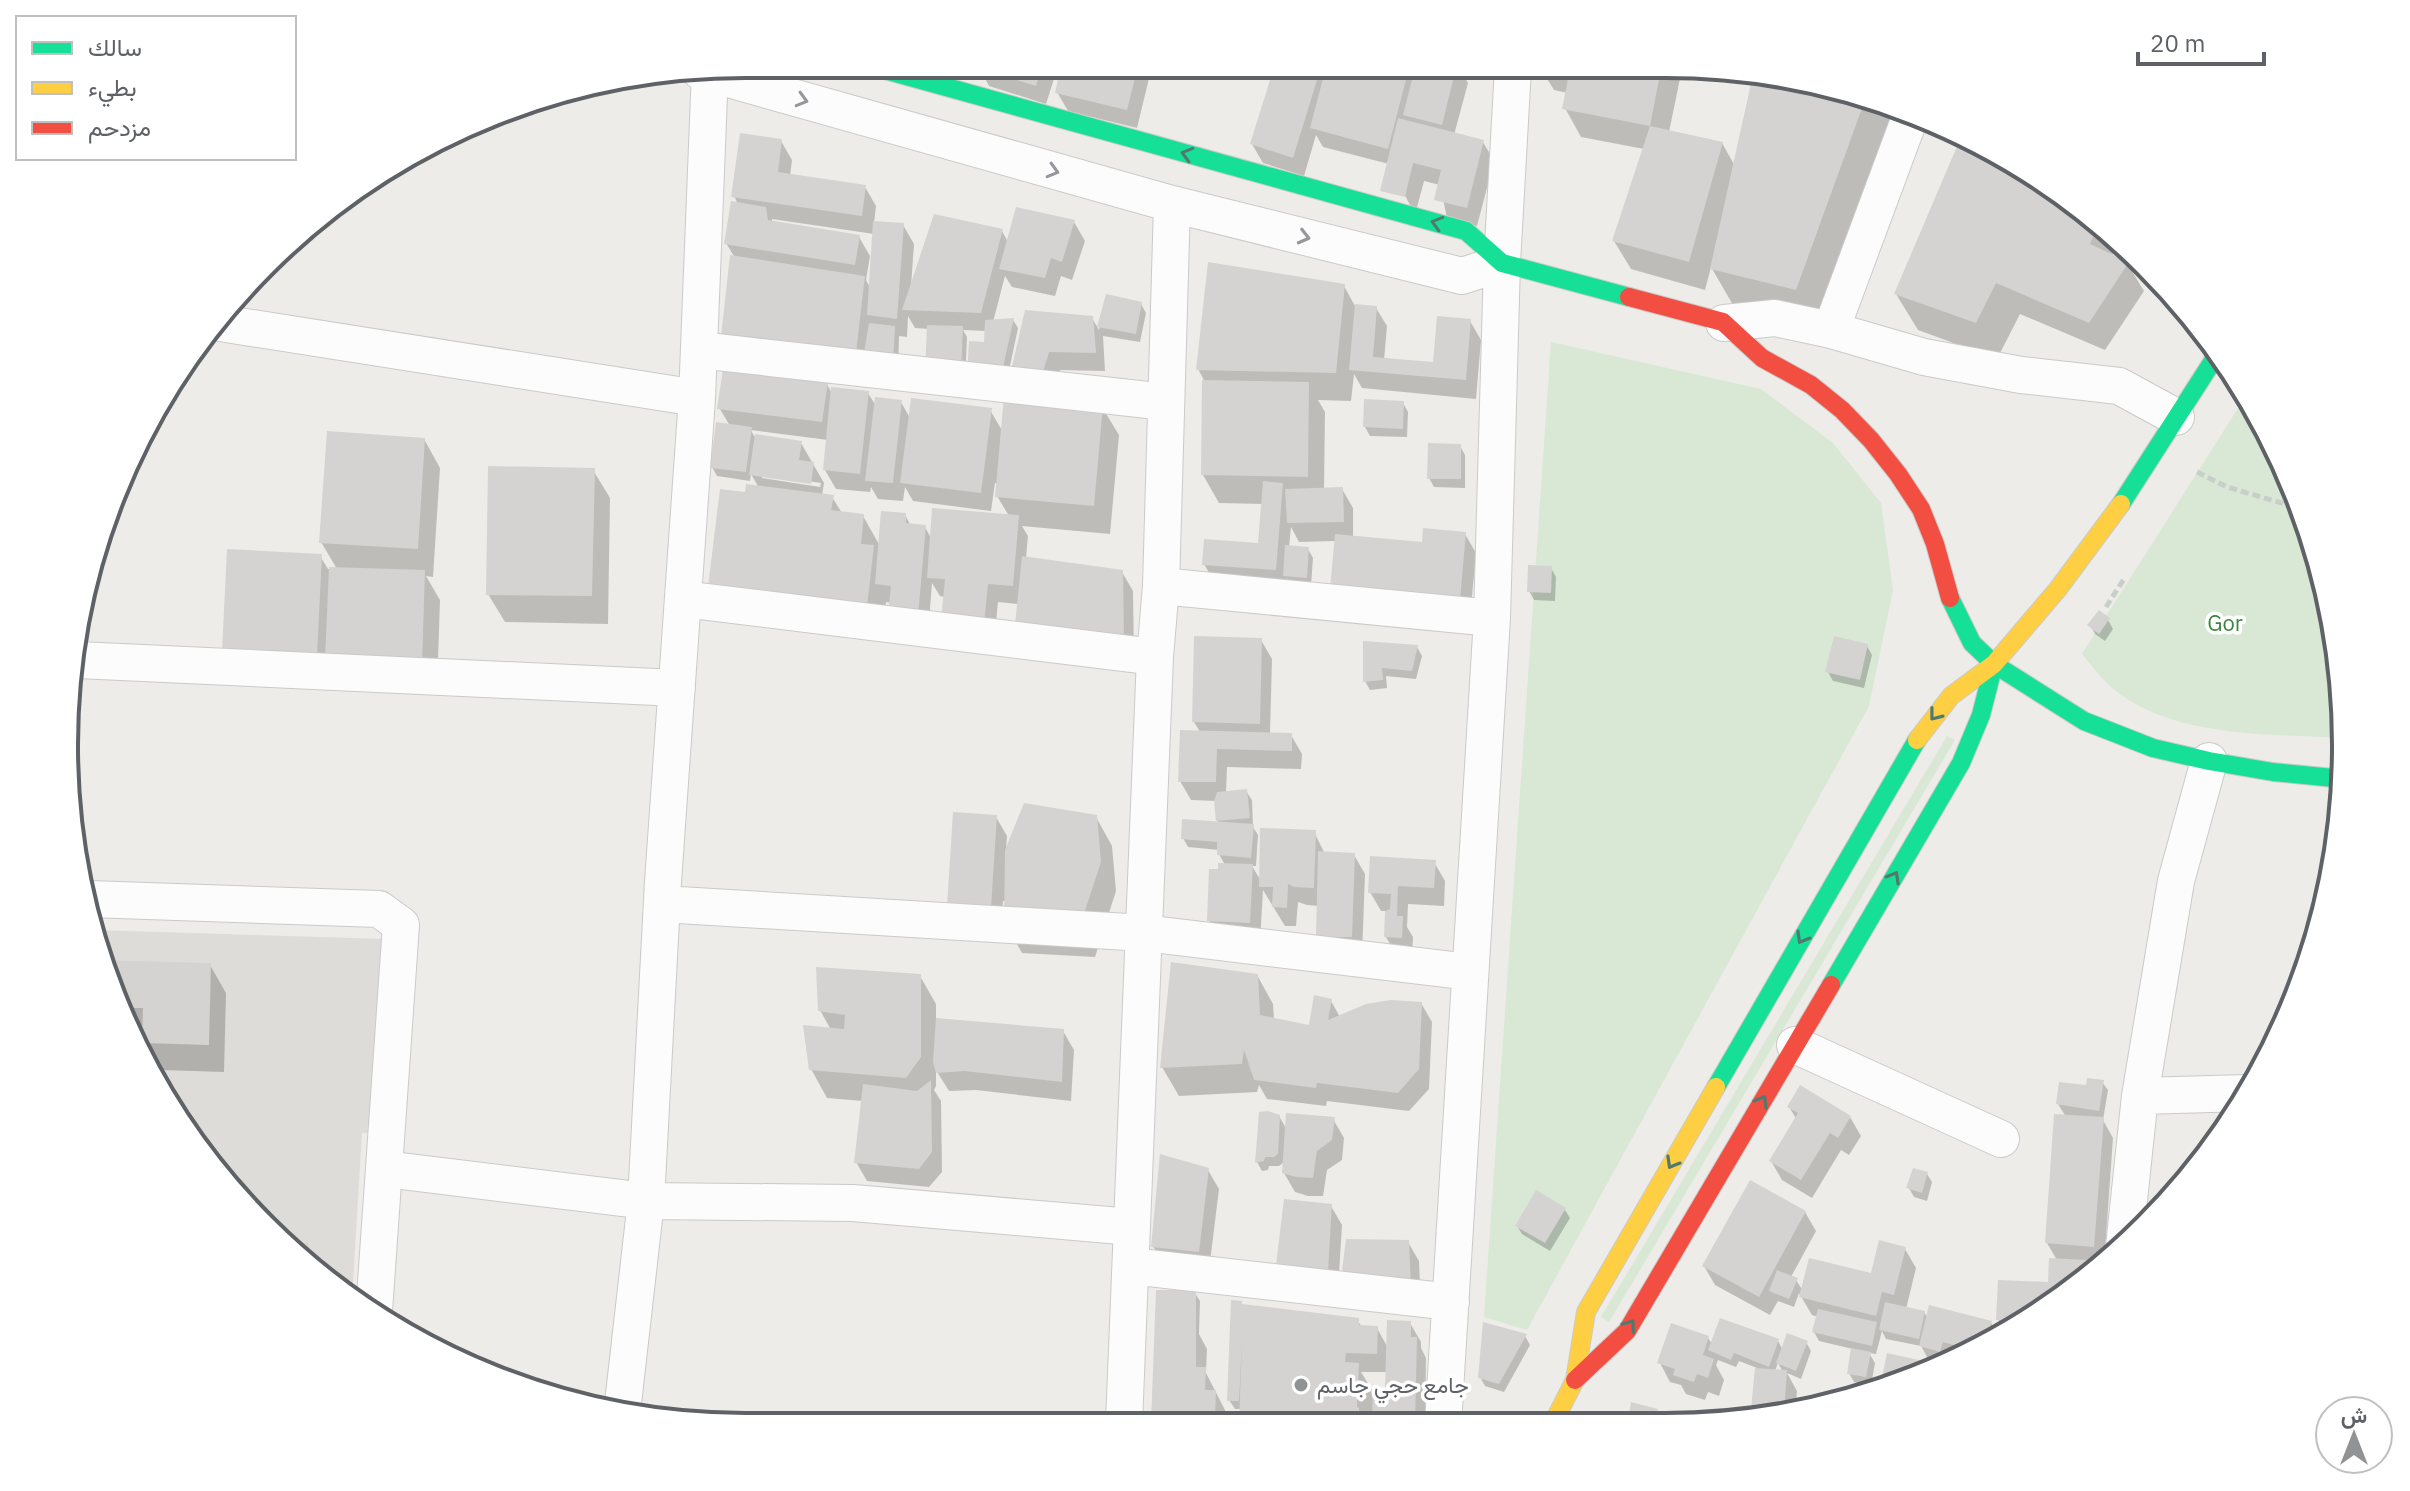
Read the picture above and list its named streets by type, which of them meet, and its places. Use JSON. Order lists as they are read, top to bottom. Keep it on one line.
{"parks":["Gor"],"places":["جامع حجي جاسم"],"legend":["سالك","بطيء","مزدحم"],"scale_bar":"20 m","north":"top"}
